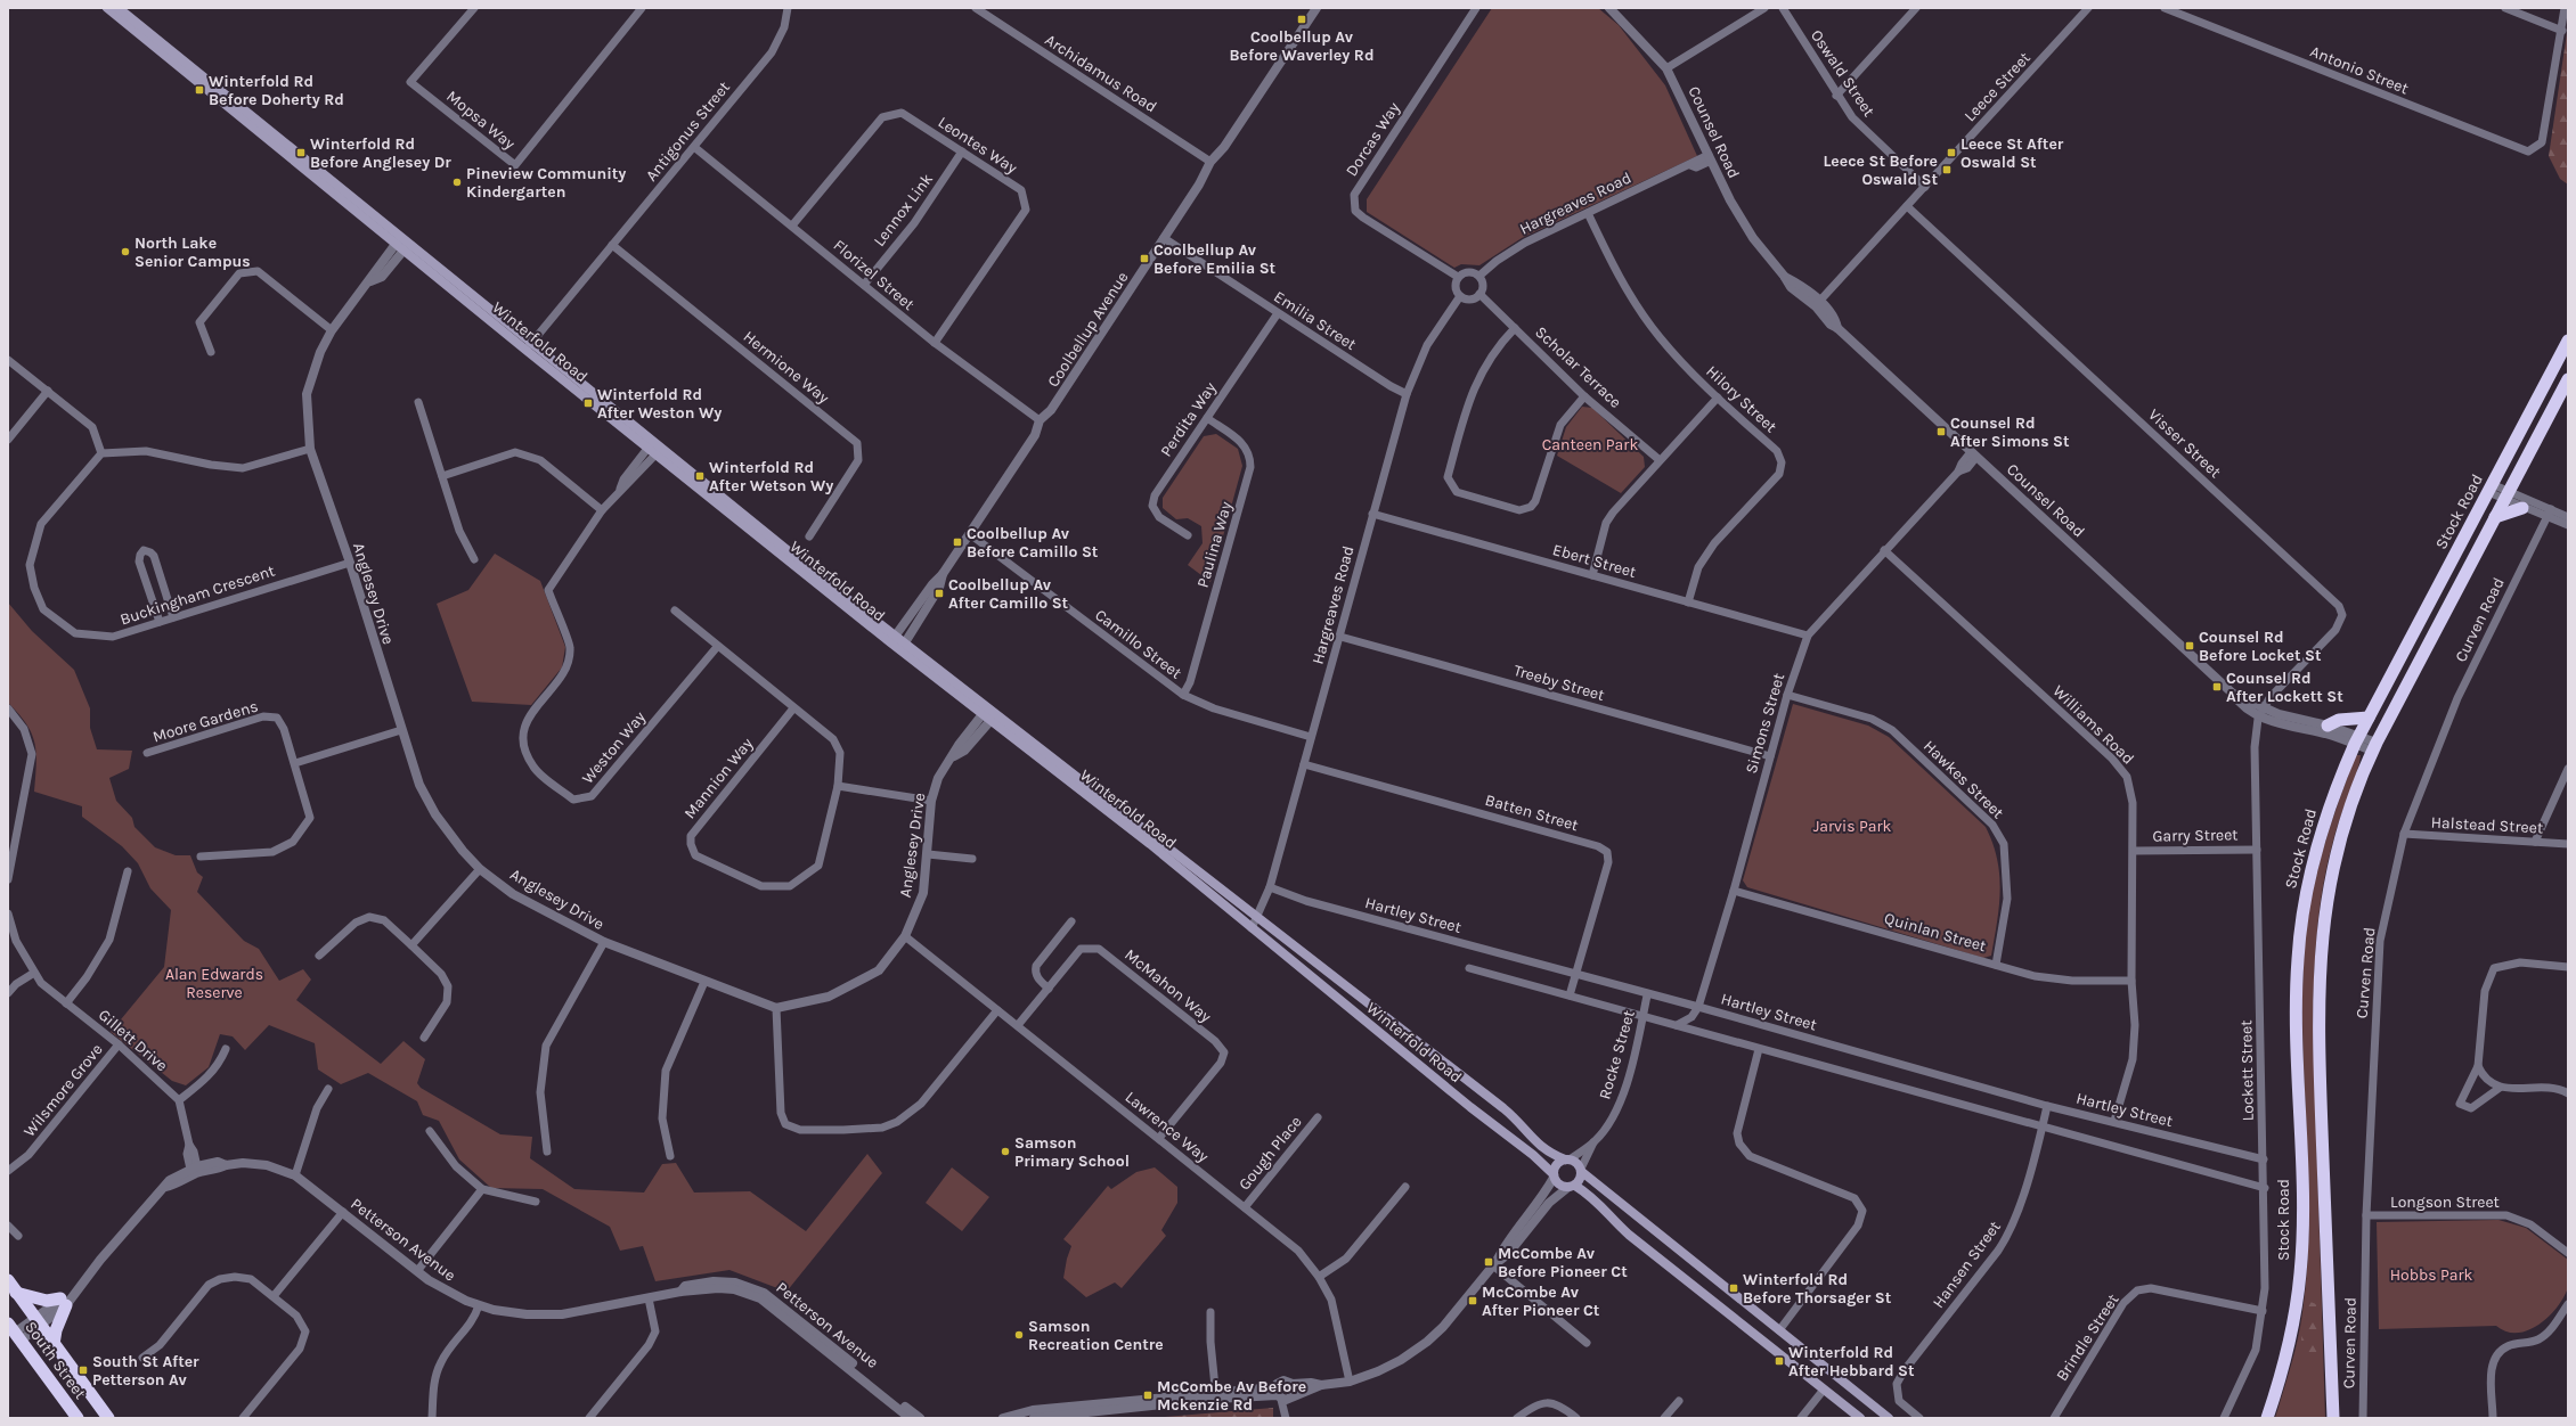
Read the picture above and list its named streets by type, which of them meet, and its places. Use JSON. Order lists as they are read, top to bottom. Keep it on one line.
{"streets":{"highway":["Stock Road","South Street"],"main road":["Winterfold Road"],"street":["Antonio Street","Archidamus Road","Oswald Street","Leece Street","Mopsa Way","Antigonus Street","Counsel Road","Dorcas Way","Leontes Way","Hargreaves Road","Lennox Link","Florizel Street","Emilia Street","Coolbellup Avenue","Hermione Way","Scholar Terrace","Hilory Street","Perdita Way","Visser Street","Paulina Way","Ebert Street","Anglesey Drive","Buckingham Crescent","Curven Road","Camillo Street","Treeby Street","Moore Gardens","Simons Street","Williams Road","Weston Way","Mannion Way","Hawkes Street","Batten Street","Halstead Street","Garry Street","Hartley Street","Quinlan Street","McMahon Way","Gillett Drive","Rocke Street","Lockett Street","Wilsmore Grove","Lawrence Way","Gough Place","Longson Street","Petterson Avenue","Hansen Street","Brindle Street"]},"crossings":[["Archidamus Road","Coolbellup Avenue"],["Oswald Street","Leece Street"],["Leece Street","Counsel Road"],["Leece Street","Visser Street"],["Antigonus Street","Florizel Street"],["Antigonus Street","Winterfold Road"],["Antigonus Street","Hermione Way"],["Counsel Road","Hargreaves Road"],["Counsel Road","Visser Street"],["Counsel Road","Stock Road"],["Counsel Road","Simons Street"],["Counsel Road","Lockett Street"],["Dorcas Way","Hargreaves Road"],["Dorcas Way","Scholar Terrace"],["Leontes Way","Lennox Link"],["Leontes Way","Florizel Street"],["Hargreaves Road","Emilia Street"],["Hargreaves Road","Winterfold Road"],["Hargreaves Road","Scholar Terrace"],["Hargreaves Road","Hilory Street"],["Hargreaves Road","Ebert Street"],["Hargreaves Road","Camillo Street"],["Hargreaves Road","Treeby Street"],["Hargreaves Road","Batten Street"],["Hargreaves Road","Hartley Street"],["Lennox Link","Florizel Street"],["Florizel Street","Coolbellup Avenue"],["Emilia Street","Coolbellup Avenue"],["Emilia Street","Perdita Way"],["Coolbellup Avenue","Winterfold Road"],["Coolbellup Avenue","Camillo Street"],["Winterfold Road","Anglesey Drive"],["Winterfold Road","Weston Way"],["Winterfold Road","Rocke Street"],["Hilory Street","Ebert Street"],["Perdita Way","Paulina Way"],["Visser Street","Lockett Street"],["Paulina Way","Camillo Street"],["Ebert Street","Simons Street"],["Anglesey Drive","Buckingham Crescent"],["Anglesey Drive","Lawrence Way"],["Curven Road","Halstead Street"],["Curven Road","Longson Street"],["Treeby Street","Simons Street"],["Simons Street","Williams Road"],["Simons Street","Hawkes Street"],["Simons Street","Hartley Street"],["Simons Street","Quinlan Street"],["Williams Road","Garry Street"],["Williams Road","Hartley Street"],["Williams Road","Quinlan Street"],["Weston Way","Mannion Way"],["Hawkes Street","Quinlan Street"],["Batten Street","Hartley Street"],["Garry Street","Lockett Street"],["Hartley Street","Rocke Street"],["Hartley Street","Lockett Street"],["Hartley Street","Hansen Street"],["McMahon Way","Lawrence Way"],["Gillett Drive","Wilsmore Grove"],["Lockett Street","Brindle Street"],["Lawrence Way","Gough Place"],["Petterson Avenue","South Street"]],"parks":["Canteen Park","Jarvis Park","Alan Edwards Reserve","Hobbs Park"],"places":{"transit":["Coolbellup Av Before Waverley Rd","Winterfold Rd Before Doherty Rd","Winterfold Rd Before Anglesey Dr","Leece St After Oswald St","Leece St Before Oswald St","Coolbellup Av Before Emilia St","Winterfold Rd After Weston Wy","Counsel Rd After Simons St","Winterfold Rd After Wetson Wy","Coolbellup Av Before Camillo St","Coolbellup Av After Camillo St","Counsel Rd Before Locket St","Counsel Rd After Lockett St","McCombe Av Before Pioneer Ct","Winterfold Rd Before Thorsager St","McCombe Av After Pioneer Ct","Winterfold Rd After Hebbard St","South St After Petterson Av","McCombe Av Before Mckenzie Rd"],"other":["Pineview Community Kindergarten","North Lake Senior Campus","Samson Primary School","Samson Recreation Centre"]}}
